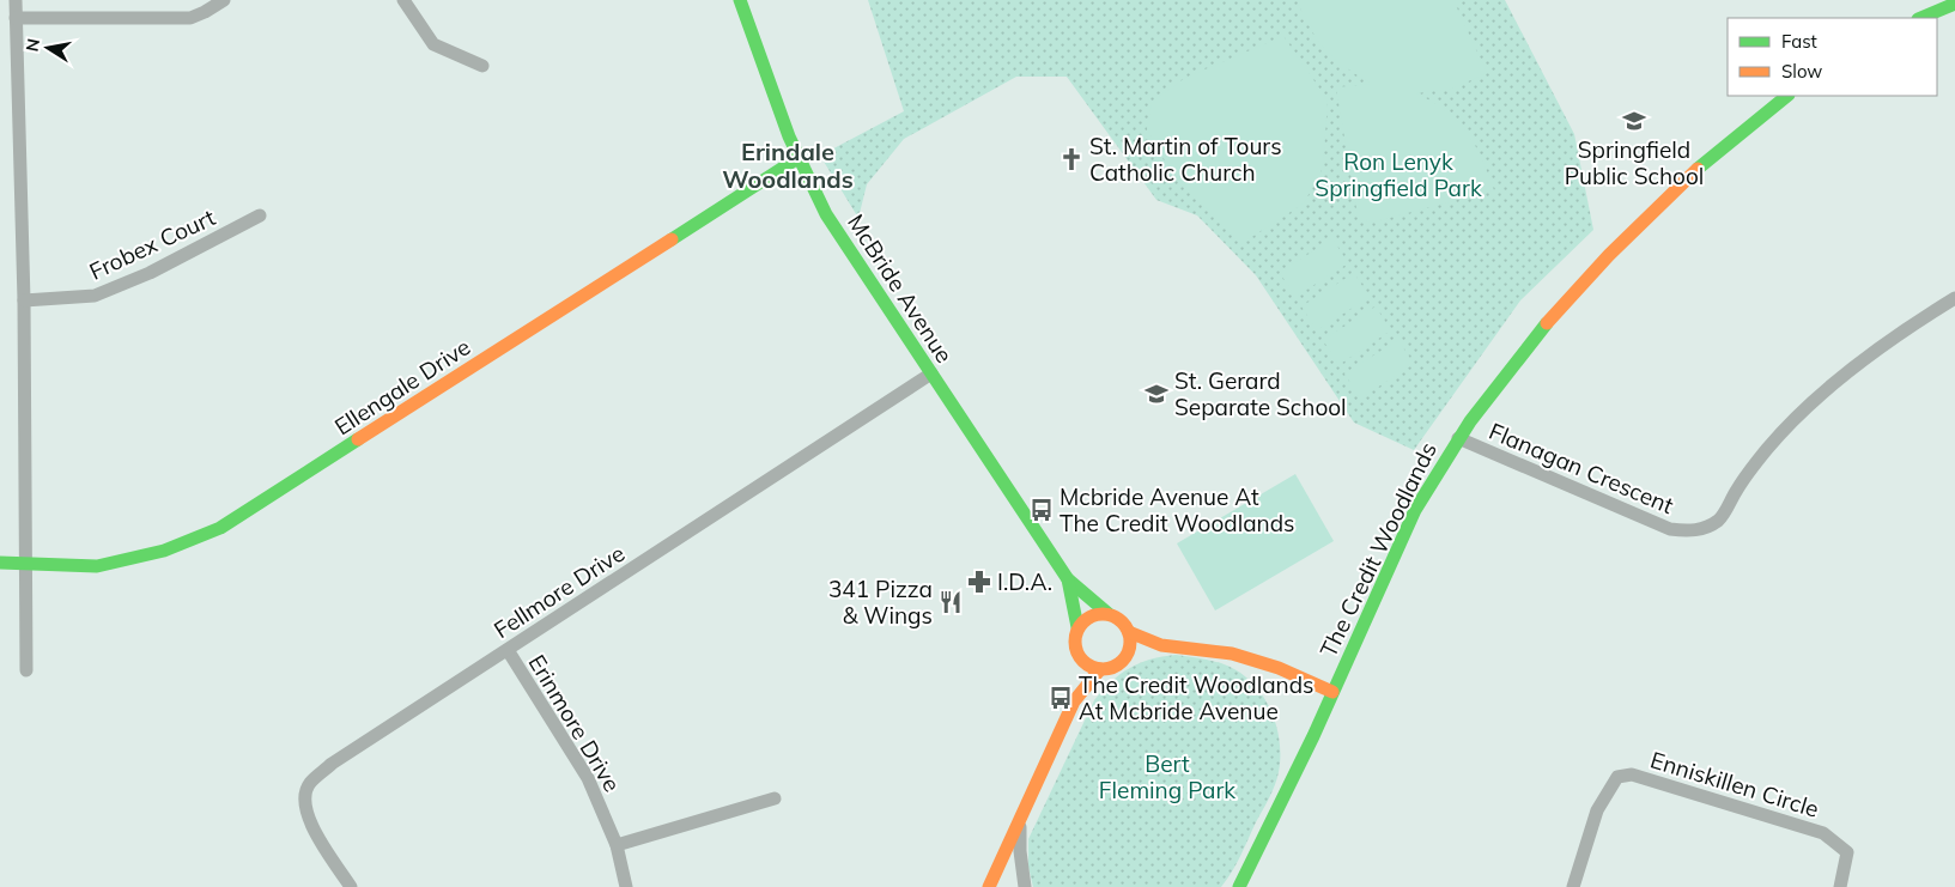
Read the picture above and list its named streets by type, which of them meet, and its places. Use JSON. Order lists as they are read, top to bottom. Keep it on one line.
{"streets":{"street":["Frobex Court","McBride Avenue","Ellengale Drive","Flanagan Crescent","The Credit Woodlands","Fellmore Drive","Erinmore Drive","Enniskillen Circle"]},"crossings":[["McBride Avenue","Ellengale Drive"],["McBride Avenue","The Credit Woodlands"],["McBride Avenue","Fellmore Drive"],["Flanagan Crescent","The Credit Woodlands"],["Fellmore Drive","Erinmore Drive"]],"districts":["Erindale Woodlands"],"parks":["Ron Lenyk Springfield Park","Bert Fleming Park"],"places":{"school or university":["Springfield Public School","St. Gerard Separate School"],"church":["St. Martin of Tours Catholic Church"],"bus stop":["Mcbride Avenue At The Credit Woodlands","The Credit Woodlands At Mcbride Avenue"],"pharmacy":["I.D.A."],"restaurant":["341 Pizza & Wings"]},"legend":["Fast","Slow"],"north":"left"}
